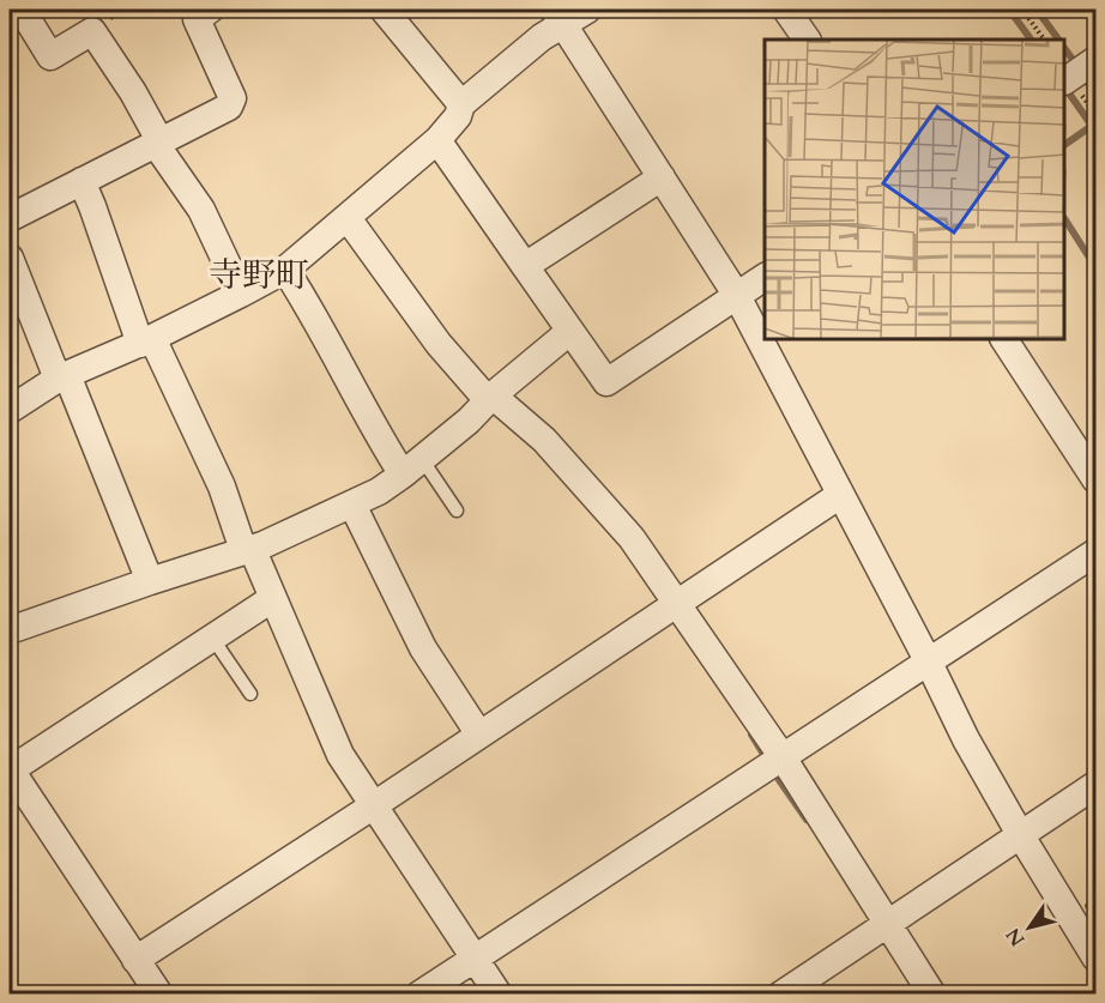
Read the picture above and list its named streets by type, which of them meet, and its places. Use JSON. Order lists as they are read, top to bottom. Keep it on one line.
{"districts":["寺野町"],"north":"bottom left"}
